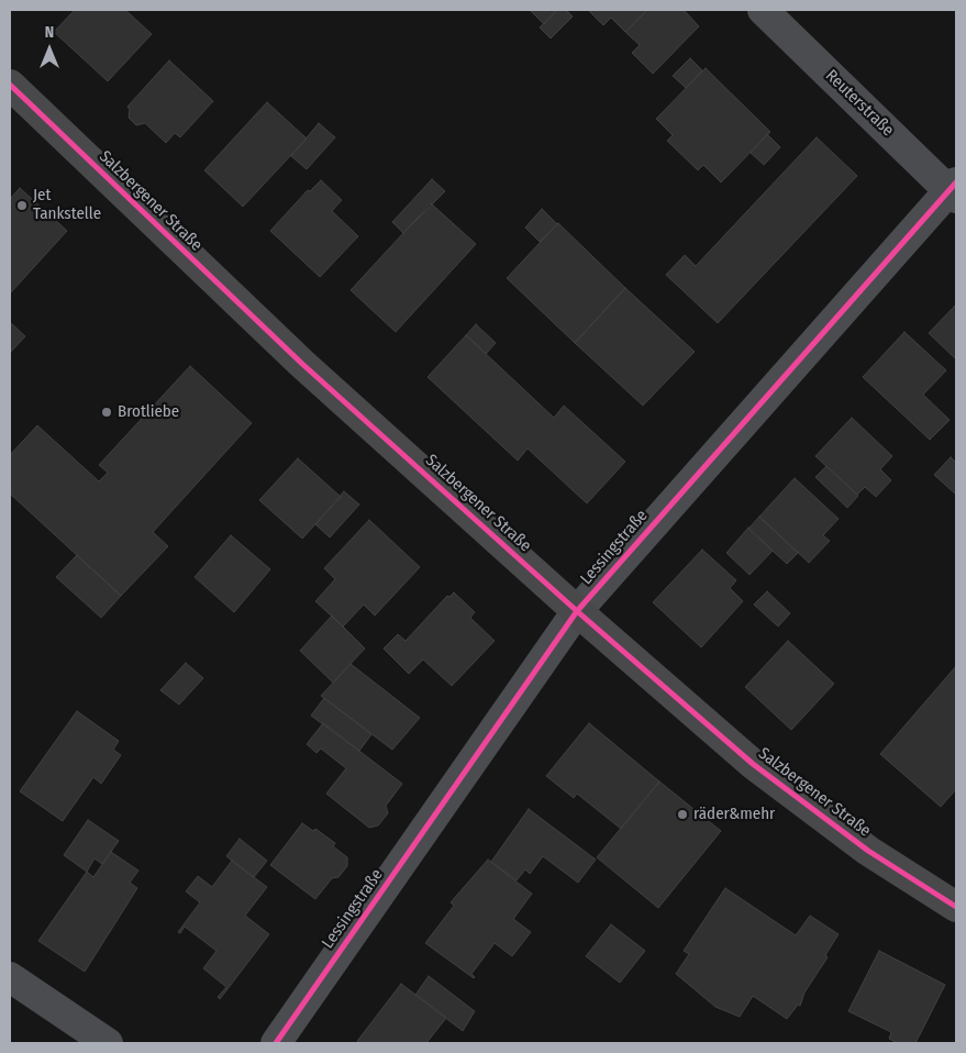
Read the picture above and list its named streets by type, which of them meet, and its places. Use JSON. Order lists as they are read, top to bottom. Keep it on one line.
{"streets":{"main road":["Salzbergener Straße"],"street":["Reuterstraße","Lessingstraße"]},"crossings":[["Reuterstraße","Lessingstraße"],["Salzbergener Straße","Lessingstraße"]],"places":["Jet Tankstelle","Brotliebe","räder&mehr"],"north":"top"}
